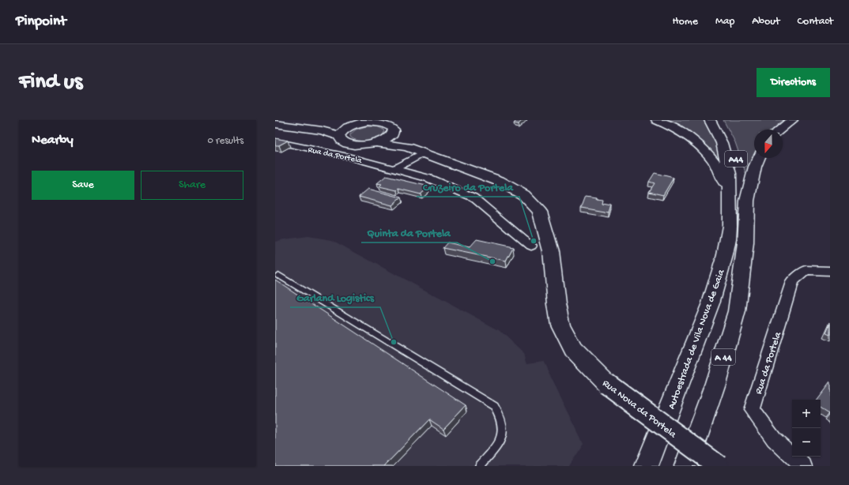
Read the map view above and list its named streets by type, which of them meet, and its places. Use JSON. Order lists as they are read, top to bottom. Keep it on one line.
{"streets":{"main road":["A44","Autoestrada de Vila Nova de Gaia","A 44","Rua Nova da Portela"],"street":["Rua da Portela"]},"crossings":[["A44","A 44"]],"places":["Cruzeiro da Portela","Quinta da Portela","Garland Logistics"],"north":"bottom","page":{"header":"Pinpoint","nav":["Home","Map","About","Contact"],"buttons":["Directions",["Save","Share"]],"title":"Find us","heading":["Nearby","0 results"],"map_buttons":["+","−"]}}
